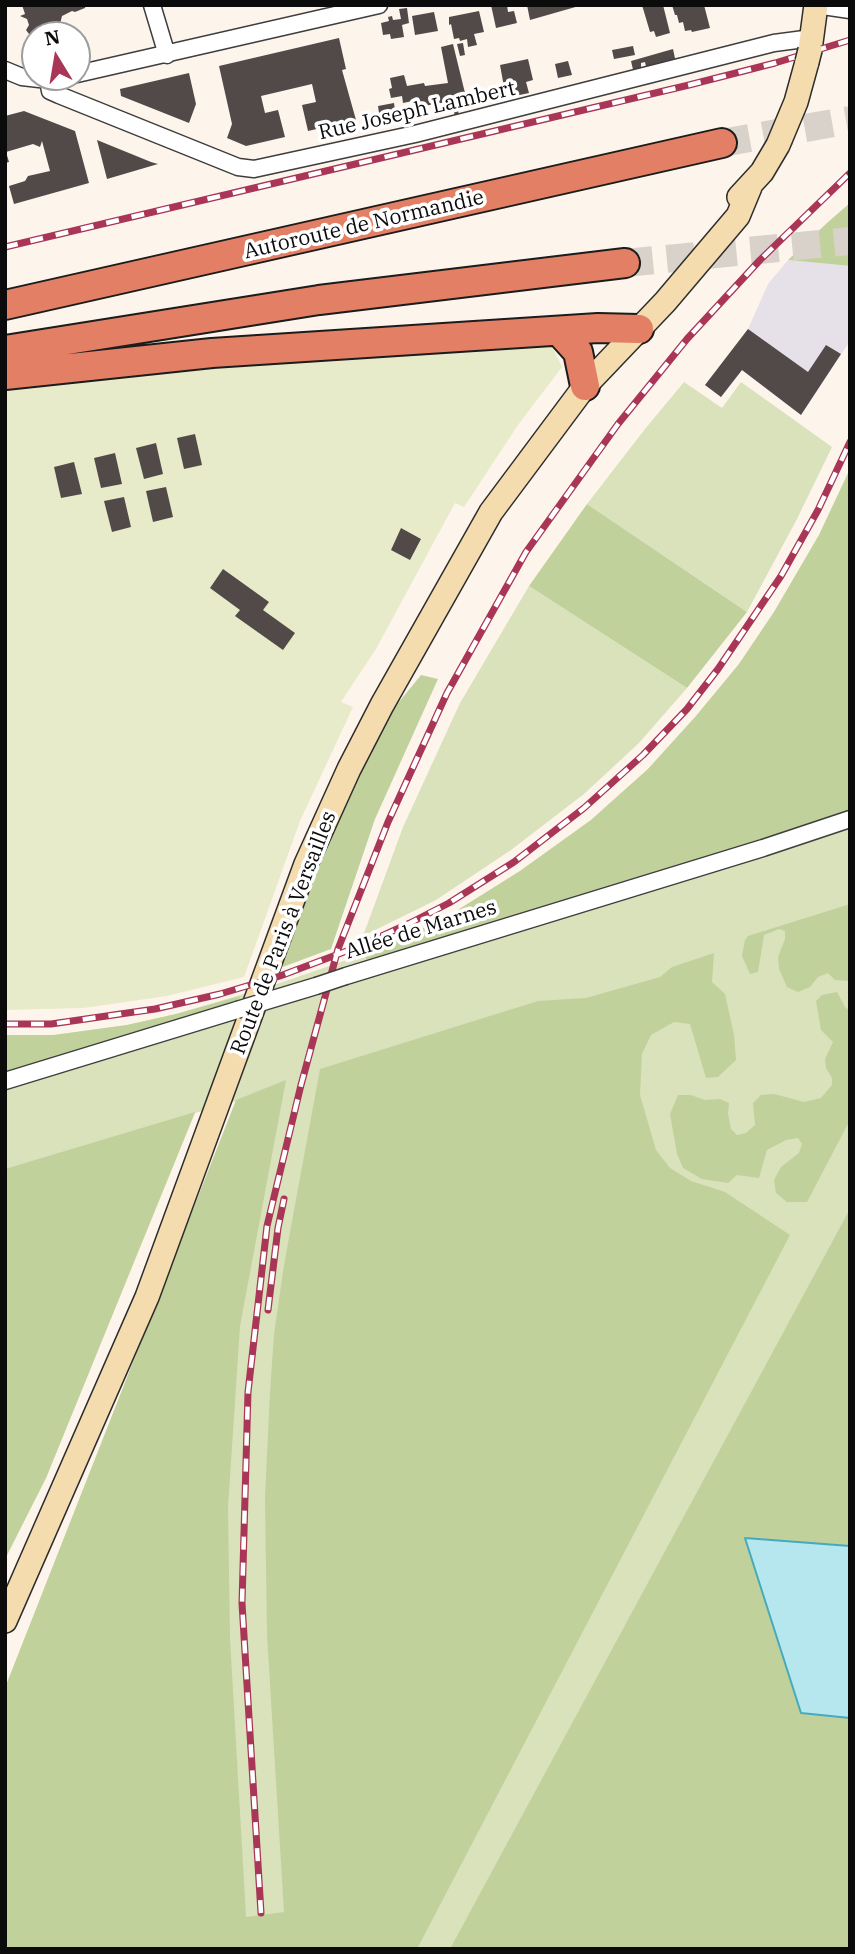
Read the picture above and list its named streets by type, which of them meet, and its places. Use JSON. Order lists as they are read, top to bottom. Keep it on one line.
{"streets":{"highway":["Autoroute de Normandie"],"main road":["Route de Paris à Versailles"],"street":["Rue Joseph Lambert","Allée de Marnes"]},"north":"top"}
